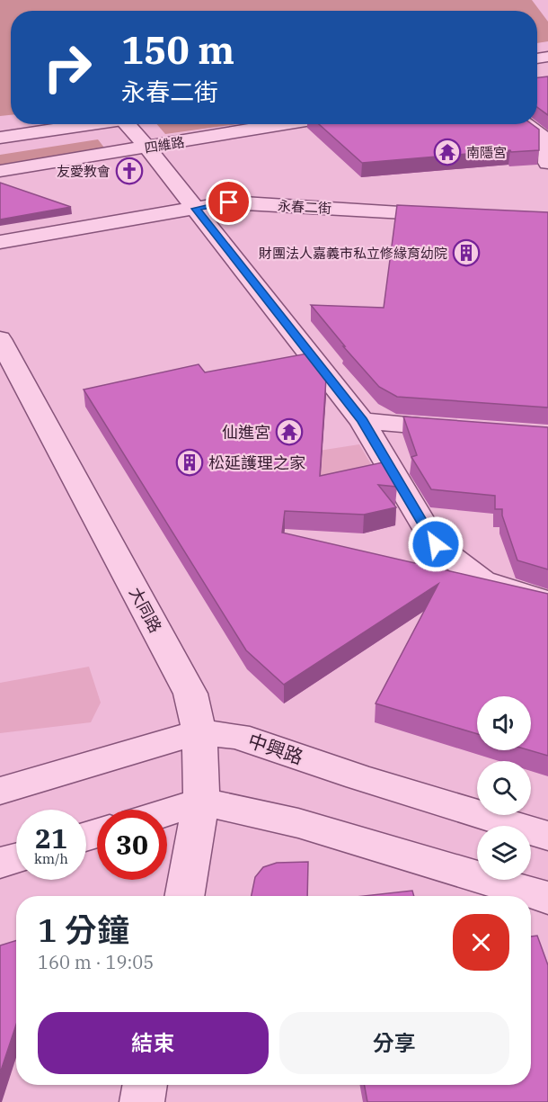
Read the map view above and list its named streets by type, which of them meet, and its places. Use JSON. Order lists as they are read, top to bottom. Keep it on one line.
{"streets":{"street":["四維路","永春二街","大同路","中興路"]},"crossings":[["大同路","中興路"]],"places":{"temple":["南隱宮","仙進宮"],"church":["友愛教會"],"building":["財團法人嘉義市私立修緣育幼院","松延護理之家"]},"page":{"turn":["150 m","永春二街"],"speed":"21 km/h","limit":"30","heading":["1 分鐘","160 m · 19:05"],"buttons":["結束","分享"]}}
